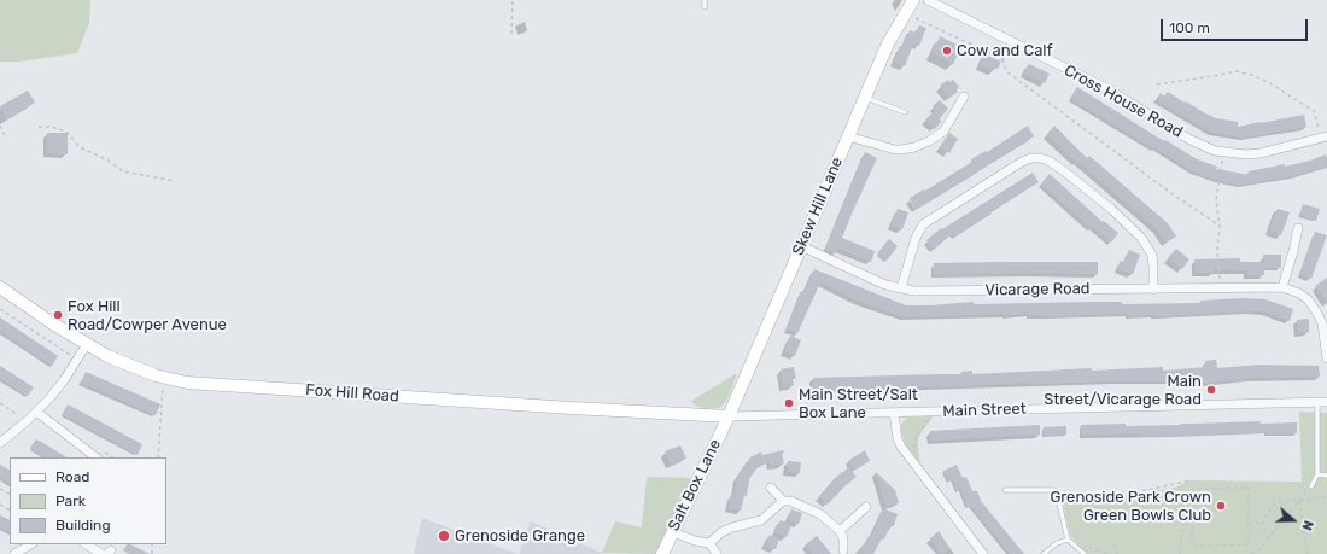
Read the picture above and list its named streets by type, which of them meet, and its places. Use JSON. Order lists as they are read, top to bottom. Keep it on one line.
{"streets":{"street":["Cross House Road","Skew Hill Lane","Vicarage Road","Fox Hill Road","Main Street","Salt Box Lane"]},"crossings":[["Skew Hill Lane","Vicarage Road"],["Skew Hill Lane","Fox Hill Road"],["Skew Hill Lane","Main Street"],["Skew Hill Lane","Salt Box Lane"],["Fox Hill Road","Main Street"],["Fox Hill Road","Salt Box Lane"],["Main Street","Salt Box Lane"]],"places":["Cow and Calf","Fox Hill Road/Cowper Avenue","Main Street/Vicarage Road","Main Street/Salt Box Lane","Grenoside Park Crown Green Bowls Club","Grenoside Grange"],"legend":["Road","Park","Building"],"scale_bar":"100 m","north":"right"}
